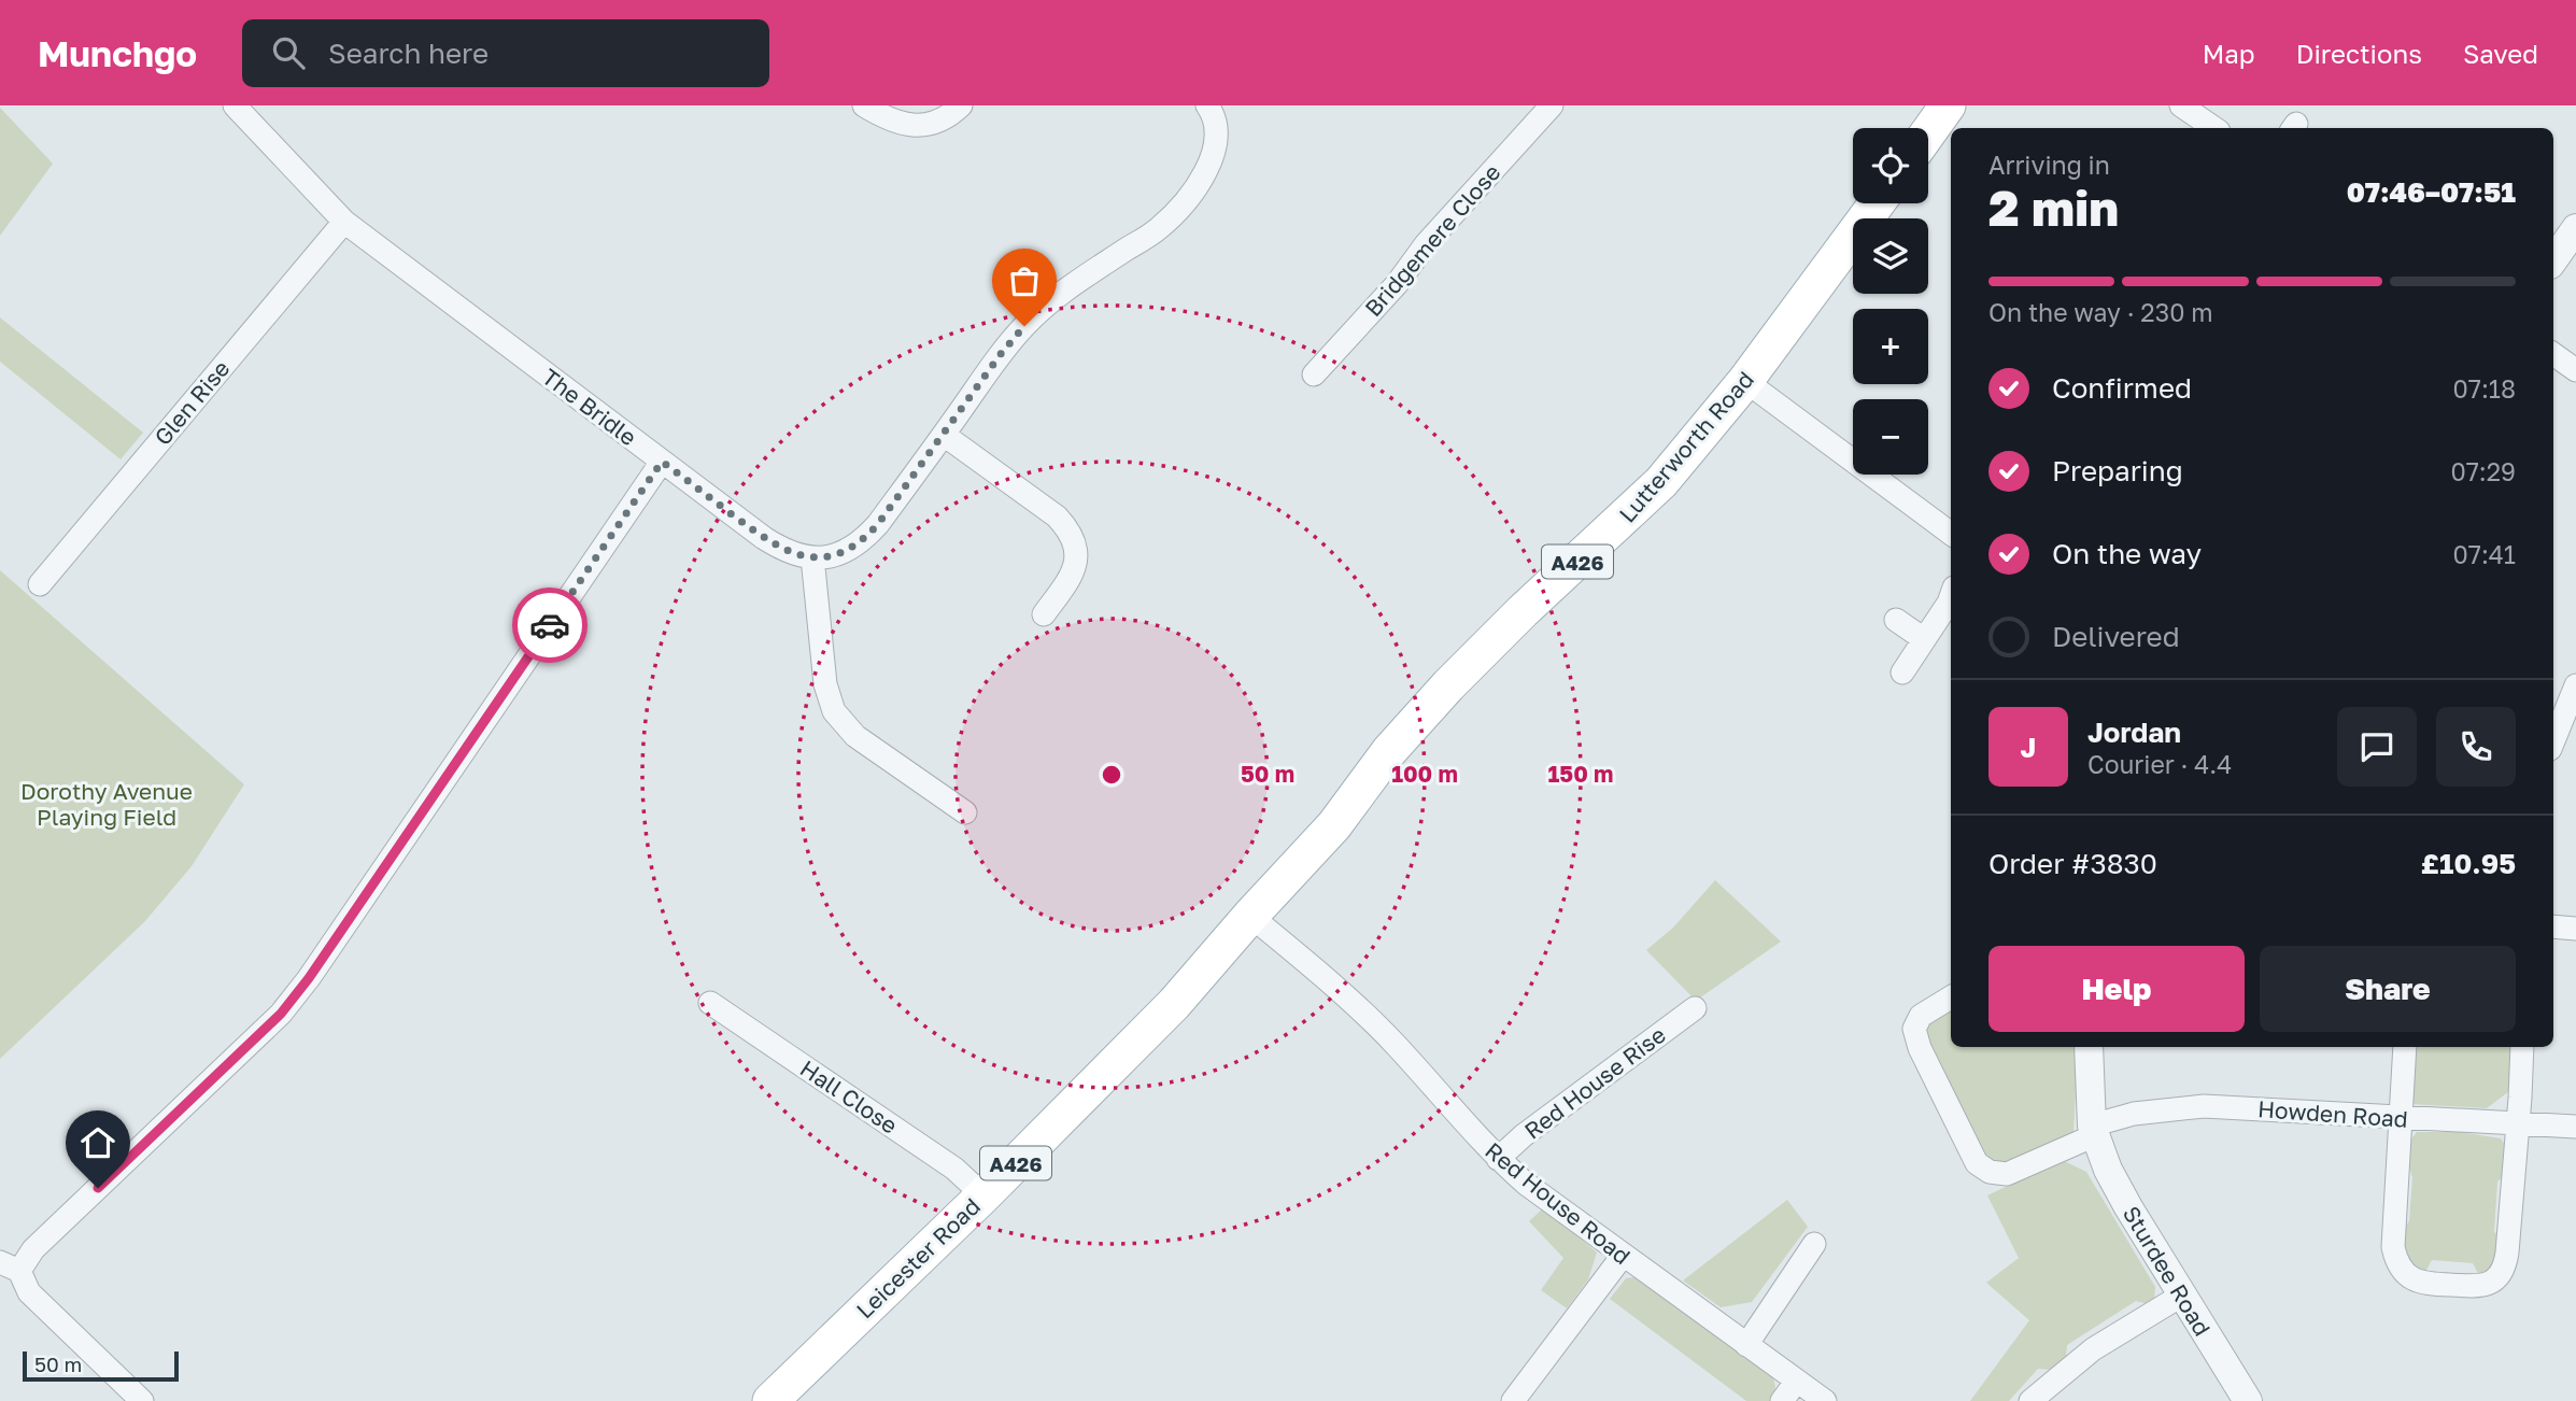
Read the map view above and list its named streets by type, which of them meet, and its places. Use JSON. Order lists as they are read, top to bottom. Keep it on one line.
{"streets":{"main road":["Lutterworth Road","A426","Leicester Road"],"street":["Bridgemere Close","Glen Rise","The Bridle","Red House Rise","Hall Close","Howden Road","Red House Road","Sturdee Road"]},"crossings":[["Glen Rise","The Bridle"],["Lutterworth Road","Red House Road"],["Lutterworth Road","Leicester Road"],["Red House Rise","Red House Road"],["Hall Close","Leicester Road"],["Howden Road","Sturdee Road"],["Red House Road","Leicester Road"]],"parks":["Dorothy Avenue Playing Field"],"scale_bar":"50 m","page":{"header":"Munchgo","search":"Search here","nav":["Map","Directions","Saved"],"map_buttons":["+","−"],"heading":["2 min","Arriving in","07:46–07:51"],"panel":["Jordan","Courier · 4.4","Order #3830","£10.95"],"bar":"On the way · 230 m","list":[["Confirmed","07:18"],["Preparing","07:29"],["On the way","07:41"],"Delivered"],"round":"J","buttons":["Help","Share"],"scale":"50 m"},"rings":["50 m","100 m","150 m"]}
